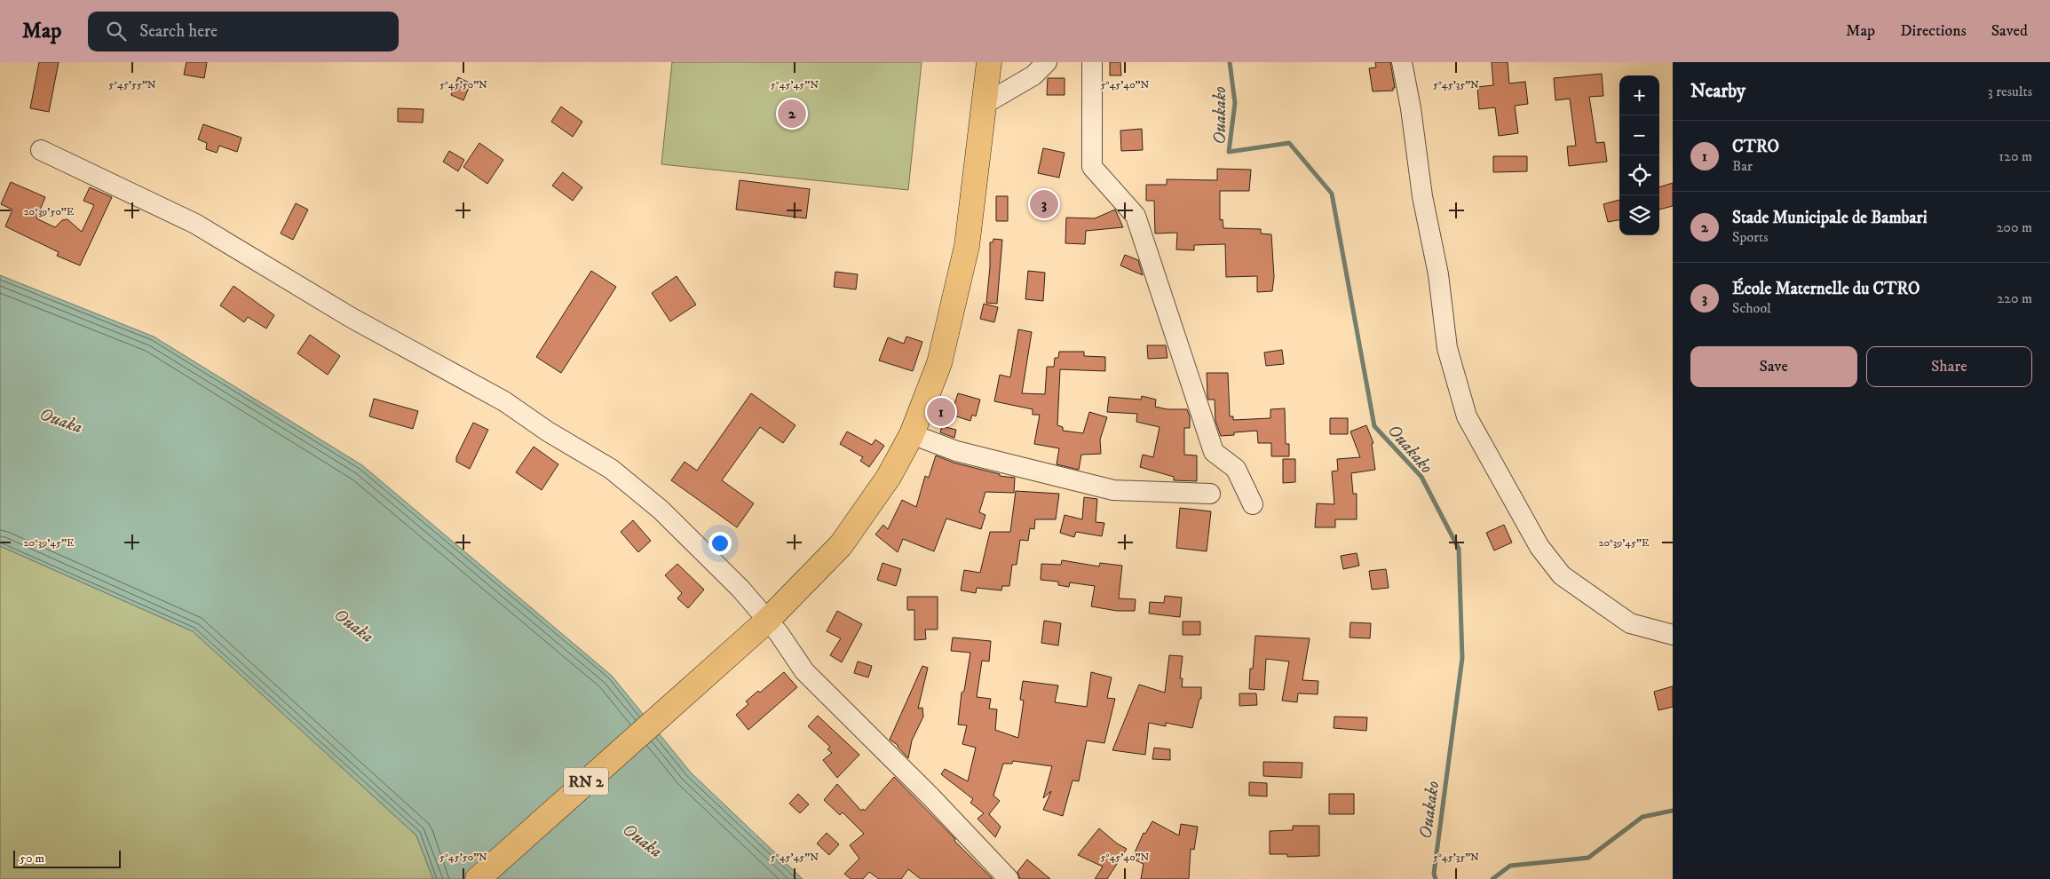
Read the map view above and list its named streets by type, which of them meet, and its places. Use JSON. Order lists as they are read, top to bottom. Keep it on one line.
{"streets":{"main road":["RN 2"]},"water":["Ouakako","Ouaka"],"scale_bar":"50 m","page":{"header":"Map","search":"Search here","nav":["Map","Directions","Saved"],"heading":["Nearby","3 results"],"map_buttons":["+","−"],"pins":["2","3","1"],"list":[{"mark":"1","name":"CTRO","note":"Bar","value":"120 m"},{"mark":"2","name":"Stade Municipale de Bambari","note":"Sports","value":"200 m"},{"mark":"3","name":"École Maternelle du CTRO","note":"School","value":"220 m"}],"buttons":["Save","Share"],"scale":"50 m"},"coordinates":["5°45'55\"N","5°45'50\"N","5°45'45\"N","5°45'40\"N","5°45'35\"N","20°39'50\"E","20°39'45\"E"]}
